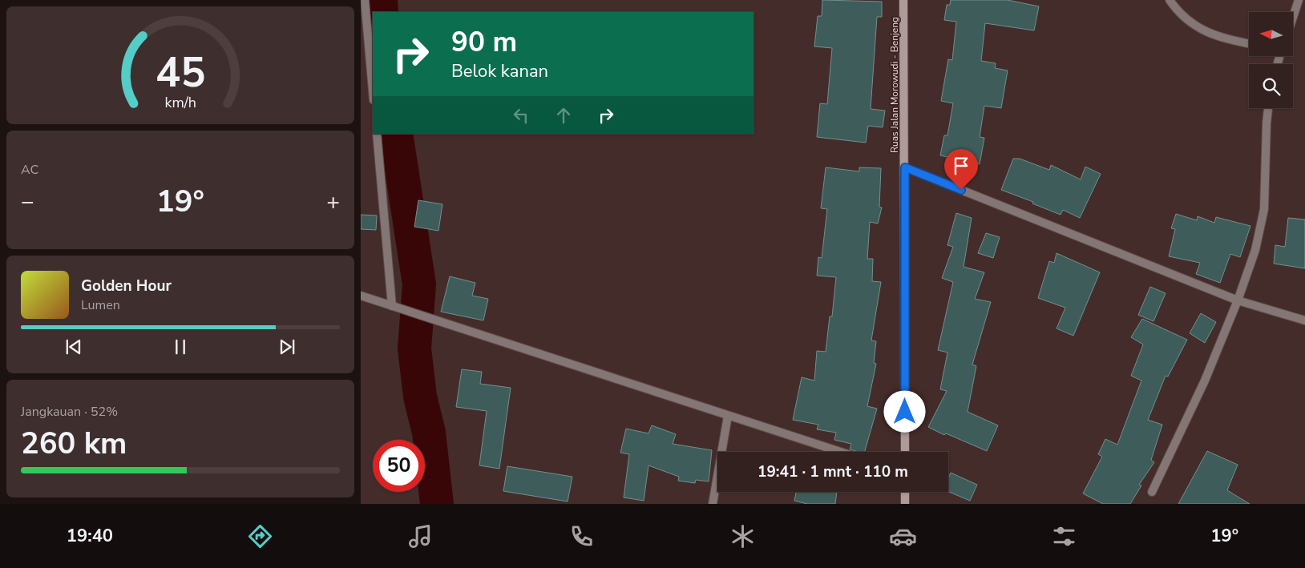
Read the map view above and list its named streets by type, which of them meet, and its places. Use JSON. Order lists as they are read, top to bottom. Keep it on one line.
{"streets":{"main road":["Ruas Jalan Morowudi - Benjeng"]},"north":"left","page":{"turn":["90 m","Belok kanan"],"tile":["AC",["Jangkauan · 52%","260 km"]],"heat":["−","19°","+"],"song":["Golden Hour","Lumen"],"limit":"50","trip":"19:41 · 1 mnt · 110 m","tabs":["19:40","19°"],"gauge":["45","km/h"]}}
